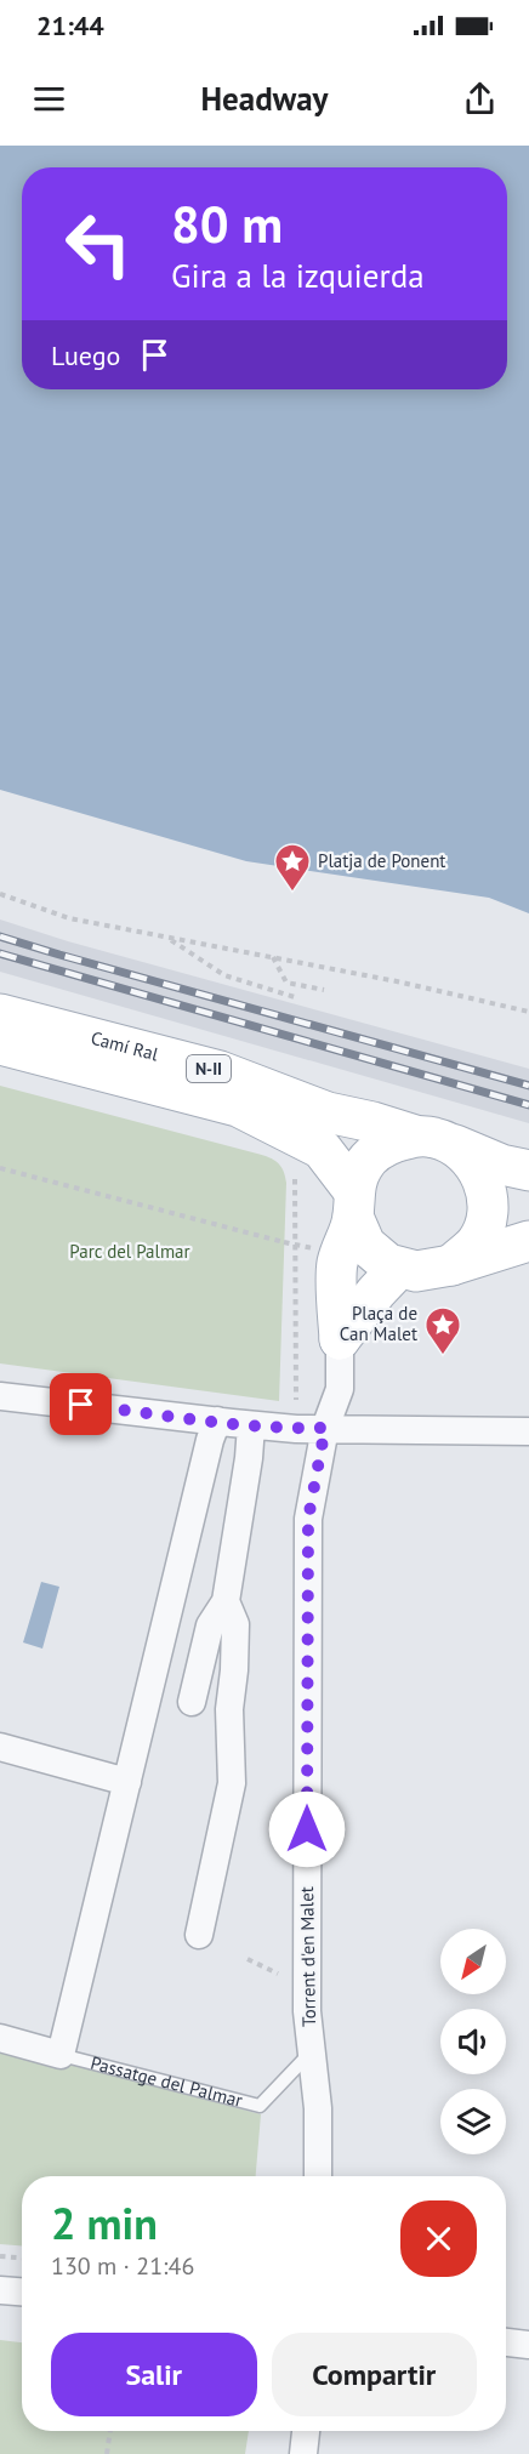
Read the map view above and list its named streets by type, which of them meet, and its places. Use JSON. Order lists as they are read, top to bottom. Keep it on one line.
{"streets":{"main road":["Camí Ral","N-II"],"street":["Torrent d'en Malet","Passatge del Palmar"]},"crossings":[["Camí Ral","N-II"],["Torrent d'en Malet","Passatge del Palmar"]],"parks":["Parc del Palmar"],"places":{"place":["Platja de Ponent","Plaça de Can Malet"]},"north":"bottom left","page":{"status":"21:44","header":"Headway","turn":["80 m","Gira a la izquierda"],"then":"Luego","heading":["2 min","130 m · 21:46"],"buttons":["Salir","Compartir"]}}
